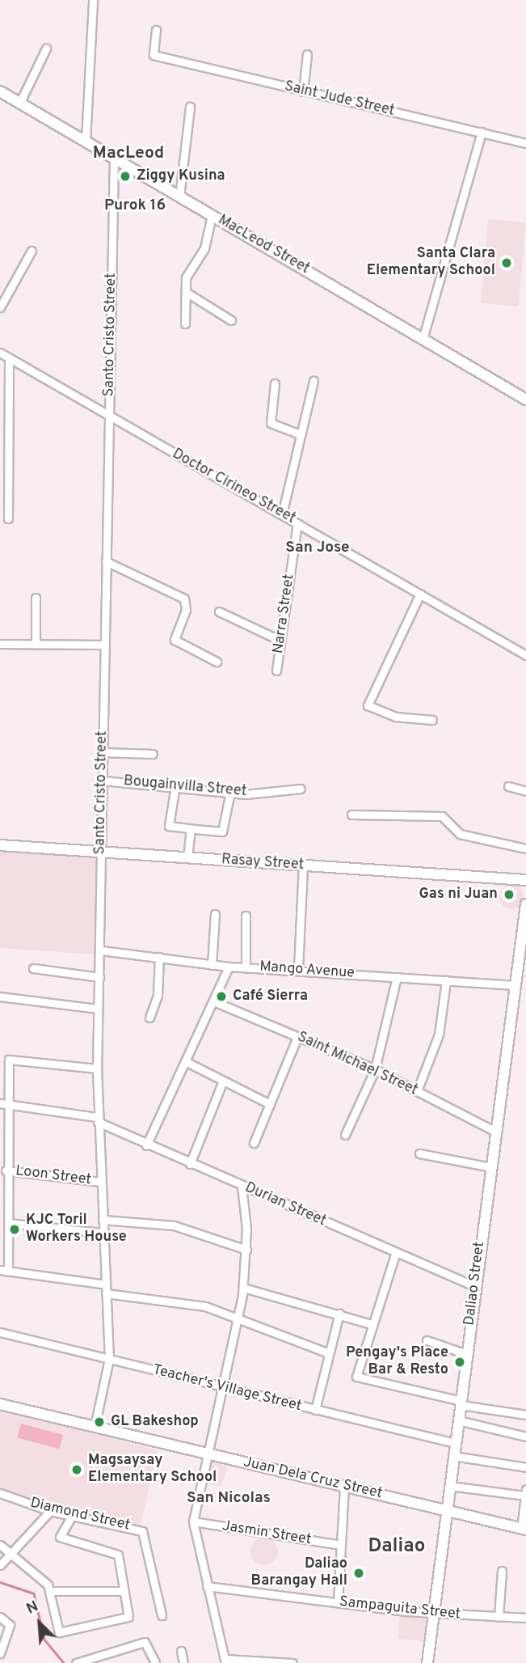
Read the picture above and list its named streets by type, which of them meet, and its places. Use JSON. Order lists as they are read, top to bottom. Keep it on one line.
{"streets":{"street":["Saint Jude Street","MacLeod Street","Santo Cristo Street","Doctor Cirineo Street","Narra Street","Bougainvilla Street","Rasay Street","Mango Avenue","Saint Michael Street","Loon Street","Durian Street","Daliao Street","Teacher's Village Street","Juan Dela Cruz Street","Diamond Street","Jasmin Street","Sampaguita Street"]},"crossings":[["MacLeod Street","Santo Cristo Street"],["Santo Cristo Street","Doctor Cirineo Street"],["Santo Cristo Street","Bougainvilla Street"],["Santo Cristo Street","Rasay Street"],["Santo Cristo Street","Mango Avenue"],["Santo Cristo Street","Loon Street"],["Santo Cristo Street","Durian Street"],["Santo Cristo Street","Teacher's Village Street"],["Santo Cristo Street","Juan Dela Cruz Street"],["Doctor Cirineo Street","Narra Street"],["Mango Avenue","Daliao Street"],["Saint Michael Street","Daliao Street"],["Durian Street","Daliao Street"],["Daliao Street","Teacher's Village Street"],["Daliao Street","Juan Dela Cruz Street"],["Daliao Street","Sampaguita Street"]],"districts":["MacLeod","Purok 16","San Jose","San Nicolas","Daliao"],"places":["Ziggy Kusina","Santa Clara Elementary School","Gas ni Juan","Café Sierra","KJC Toril Workers House","Pengay's Place Bar & Resto","GL Bakeshop","Magsaysay Elementary School","Daliao Barangay Hall"],"north":"top left"}
